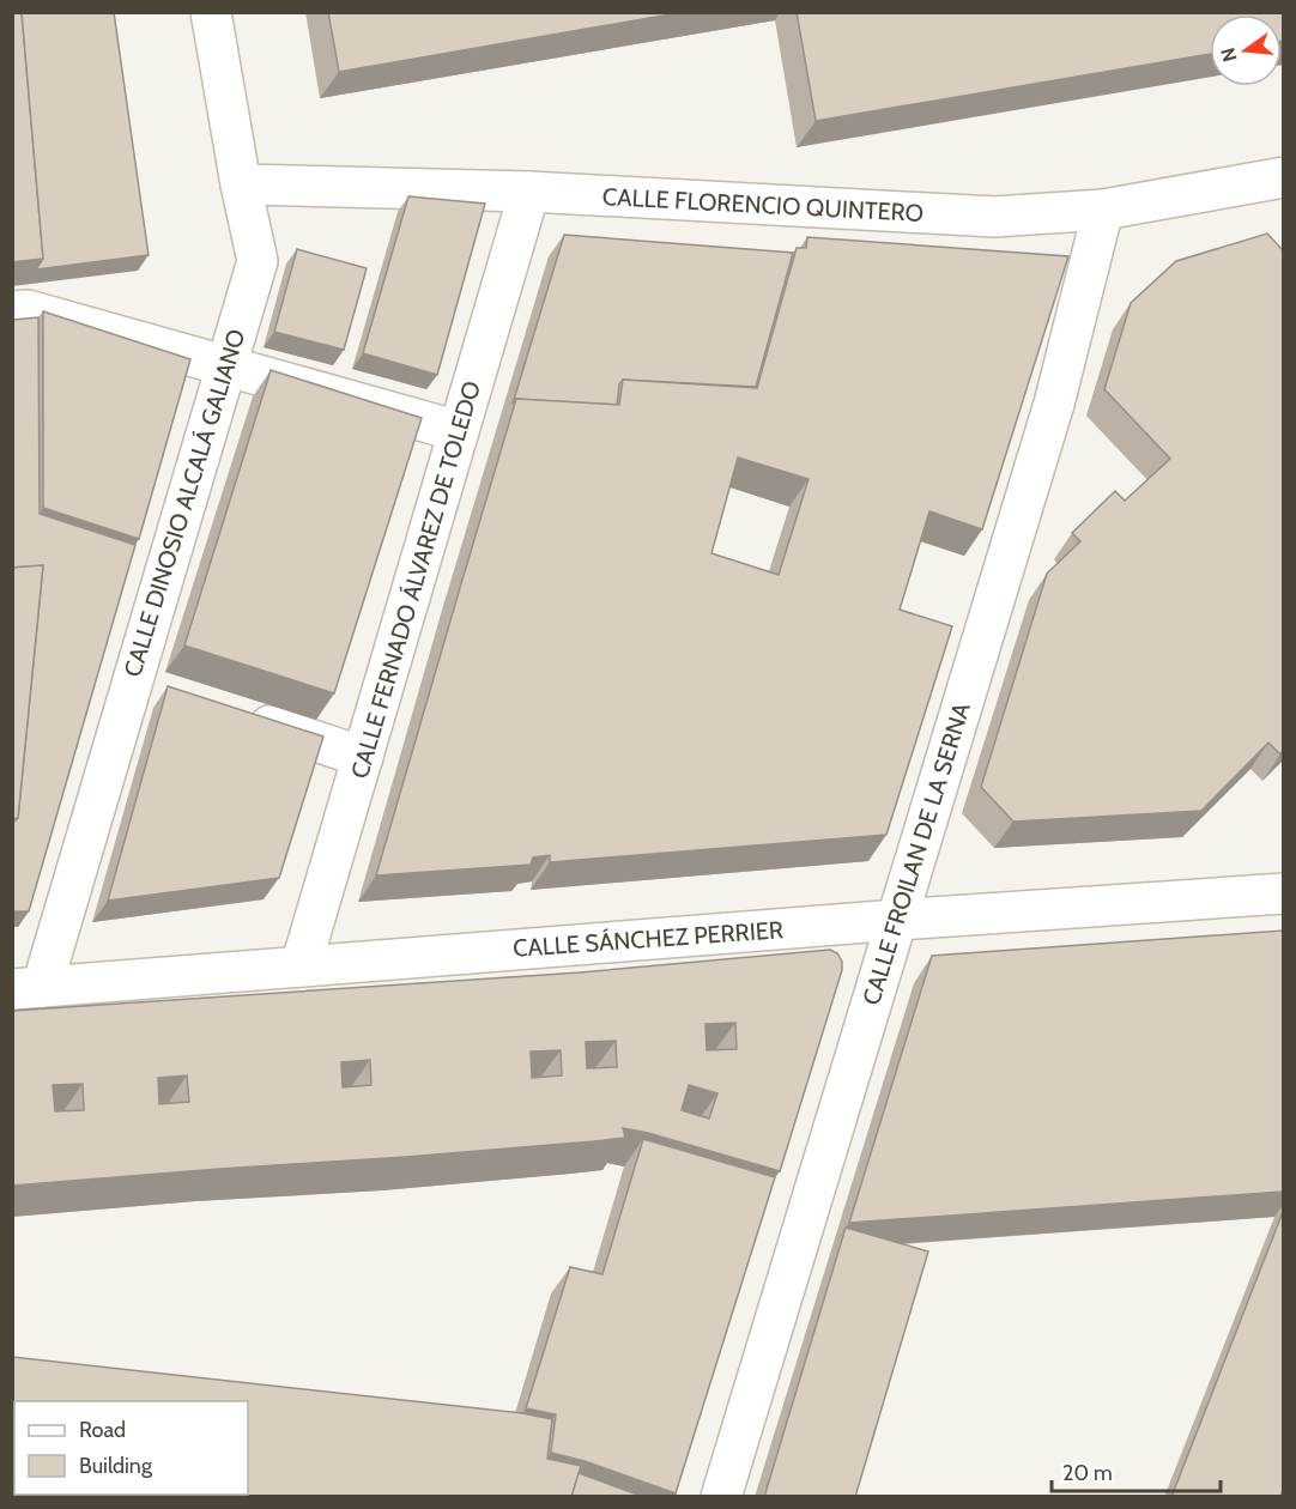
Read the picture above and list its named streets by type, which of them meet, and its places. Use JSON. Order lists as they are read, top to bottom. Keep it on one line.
{"streets":{"street":["CALLE FLORENCIO QUINTERO","CALLE DINOSIO ALCALÁ GALIANO","CALLE FERNADO ÁLVAREZ DE TOLEDO","CALLE FROILAN DE LA SERNA","CALLE SÁNCHEZ PERRIER"]},"crossings":[["CALLE FLORENCIO QUINTERO","CALLE DINOSIO ALCALÁ GALIANO"],["CALLE FLORENCIO QUINTERO","CALLE FERNADO ÁLVAREZ DE TOLEDO"],["CALLE FLORENCIO QUINTERO","CALLE FROILAN DE LA SERNA"],["CALLE DINOSIO ALCALÁ GALIANO","CALLE SÁNCHEZ PERRIER"],["CALLE FERNADO ÁLVAREZ DE TOLEDO","CALLE SÁNCHEZ PERRIER"],["CALLE FROILAN DE LA SERNA","CALLE SÁNCHEZ PERRIER"]],"legend":["Road","Building"],"scale_bar":"20 m","north":"left"}
